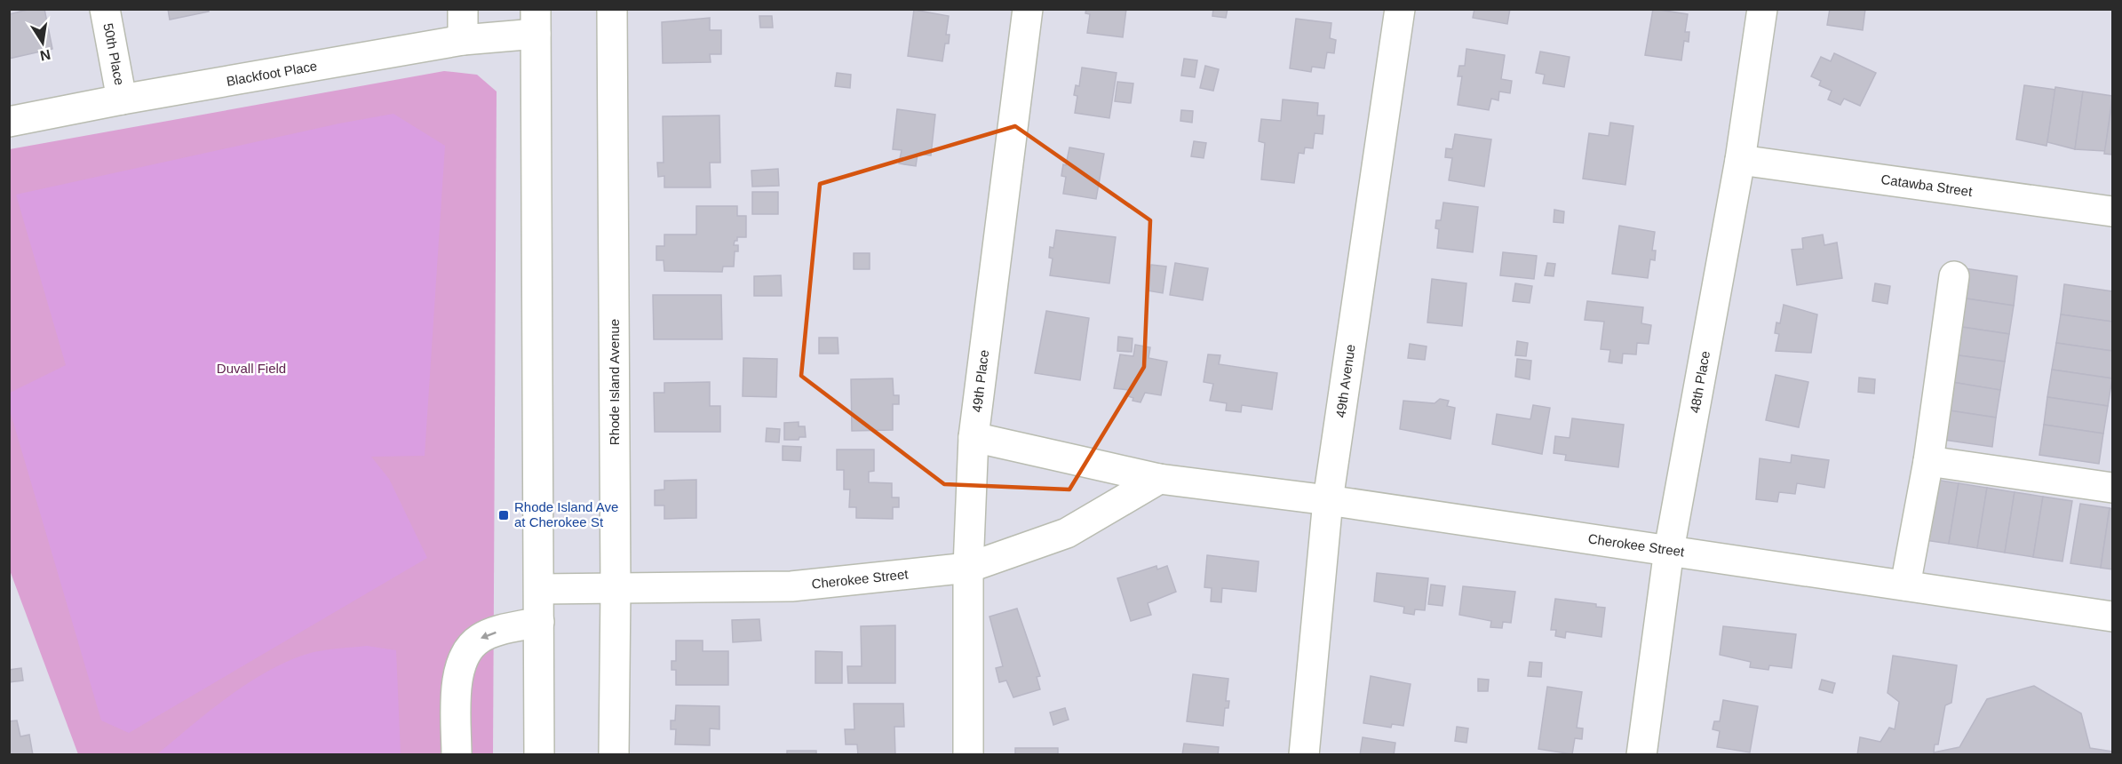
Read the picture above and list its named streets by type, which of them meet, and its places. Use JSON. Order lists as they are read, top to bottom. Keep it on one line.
{"streets":{"street":["50th Place","Blackfoot Place","Catawba Street","49th Place","49th Avenue","Rhode Island Avenue","48th Place","Cherokee Street"]},"crossings":[["50th Place","Blackfoot Place"],["Catawba Street","48th Place"],["49th Place","Cherokee Street"],["49th Avenue","Cherokee Street"],["Rhode Island Avenue","Cherokee Street"],["48th Place","Cherokee Street"]],"parks":["Duvall Field"],"places":{"transit":["Rhode Island Ave at Cherokee St"]},"north":"bottom"}
